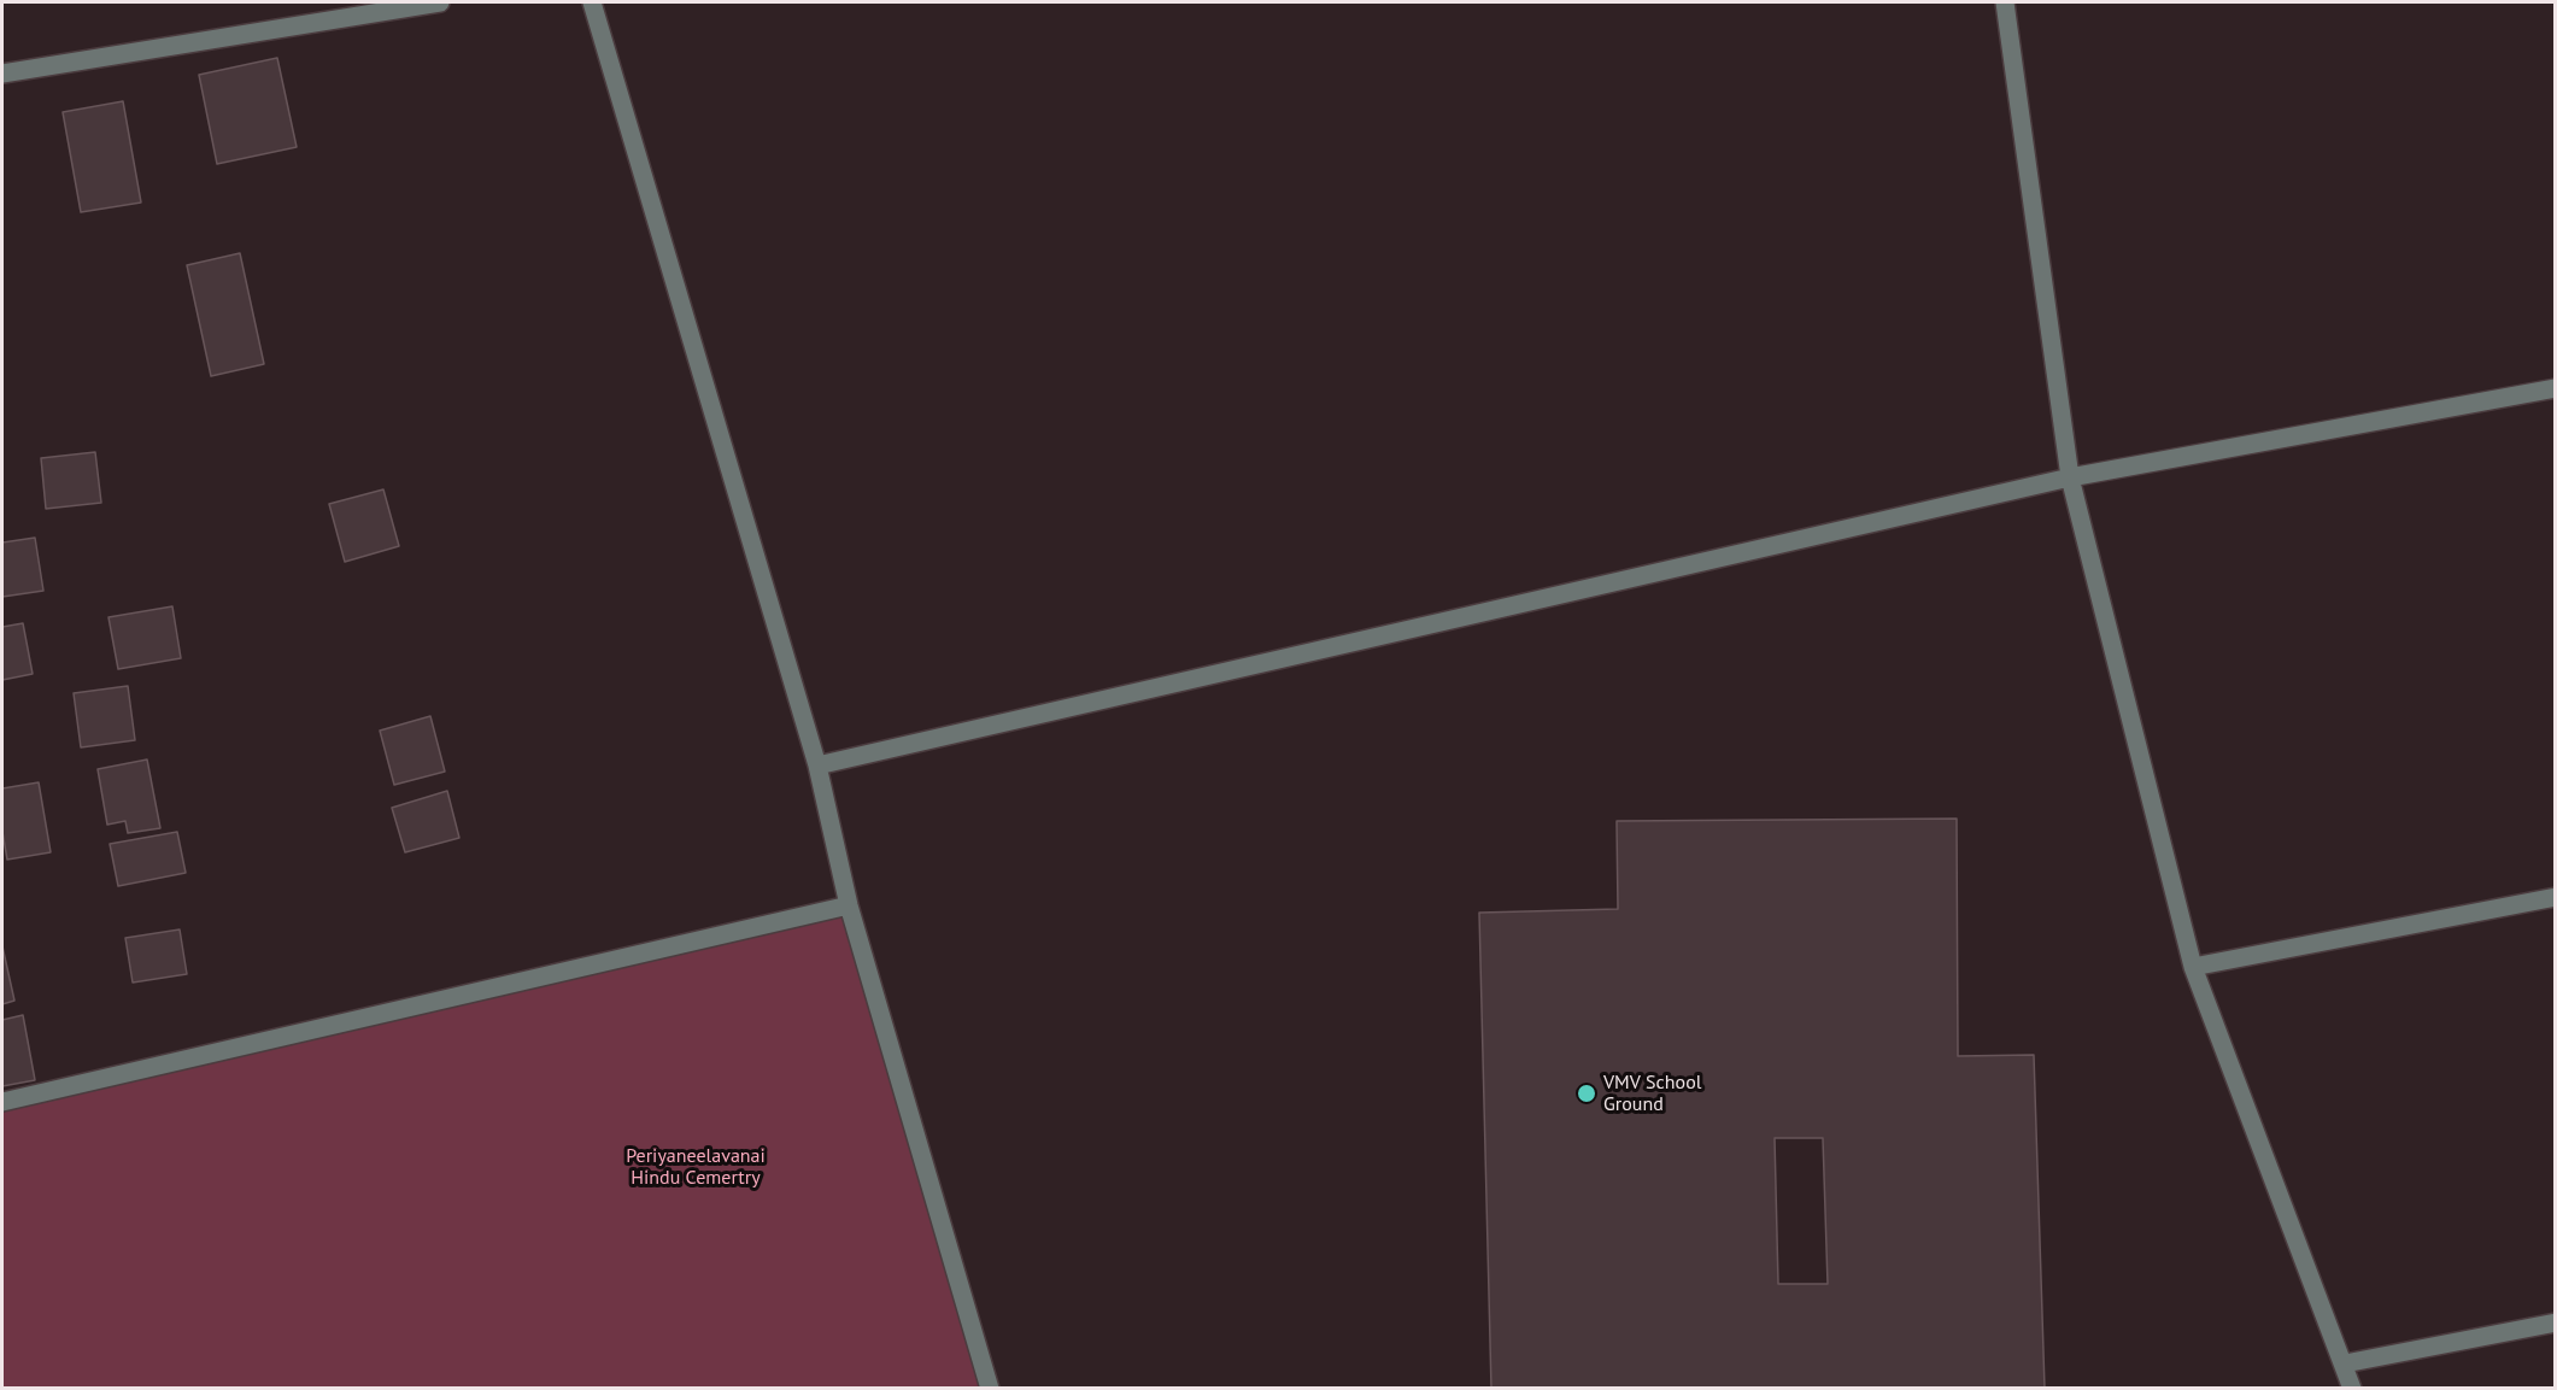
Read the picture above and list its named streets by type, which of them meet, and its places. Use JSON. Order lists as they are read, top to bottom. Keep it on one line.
{"parks":["Periyaneelavanai Hindu Cemertry"],"places":["VMV School Ground"]}
